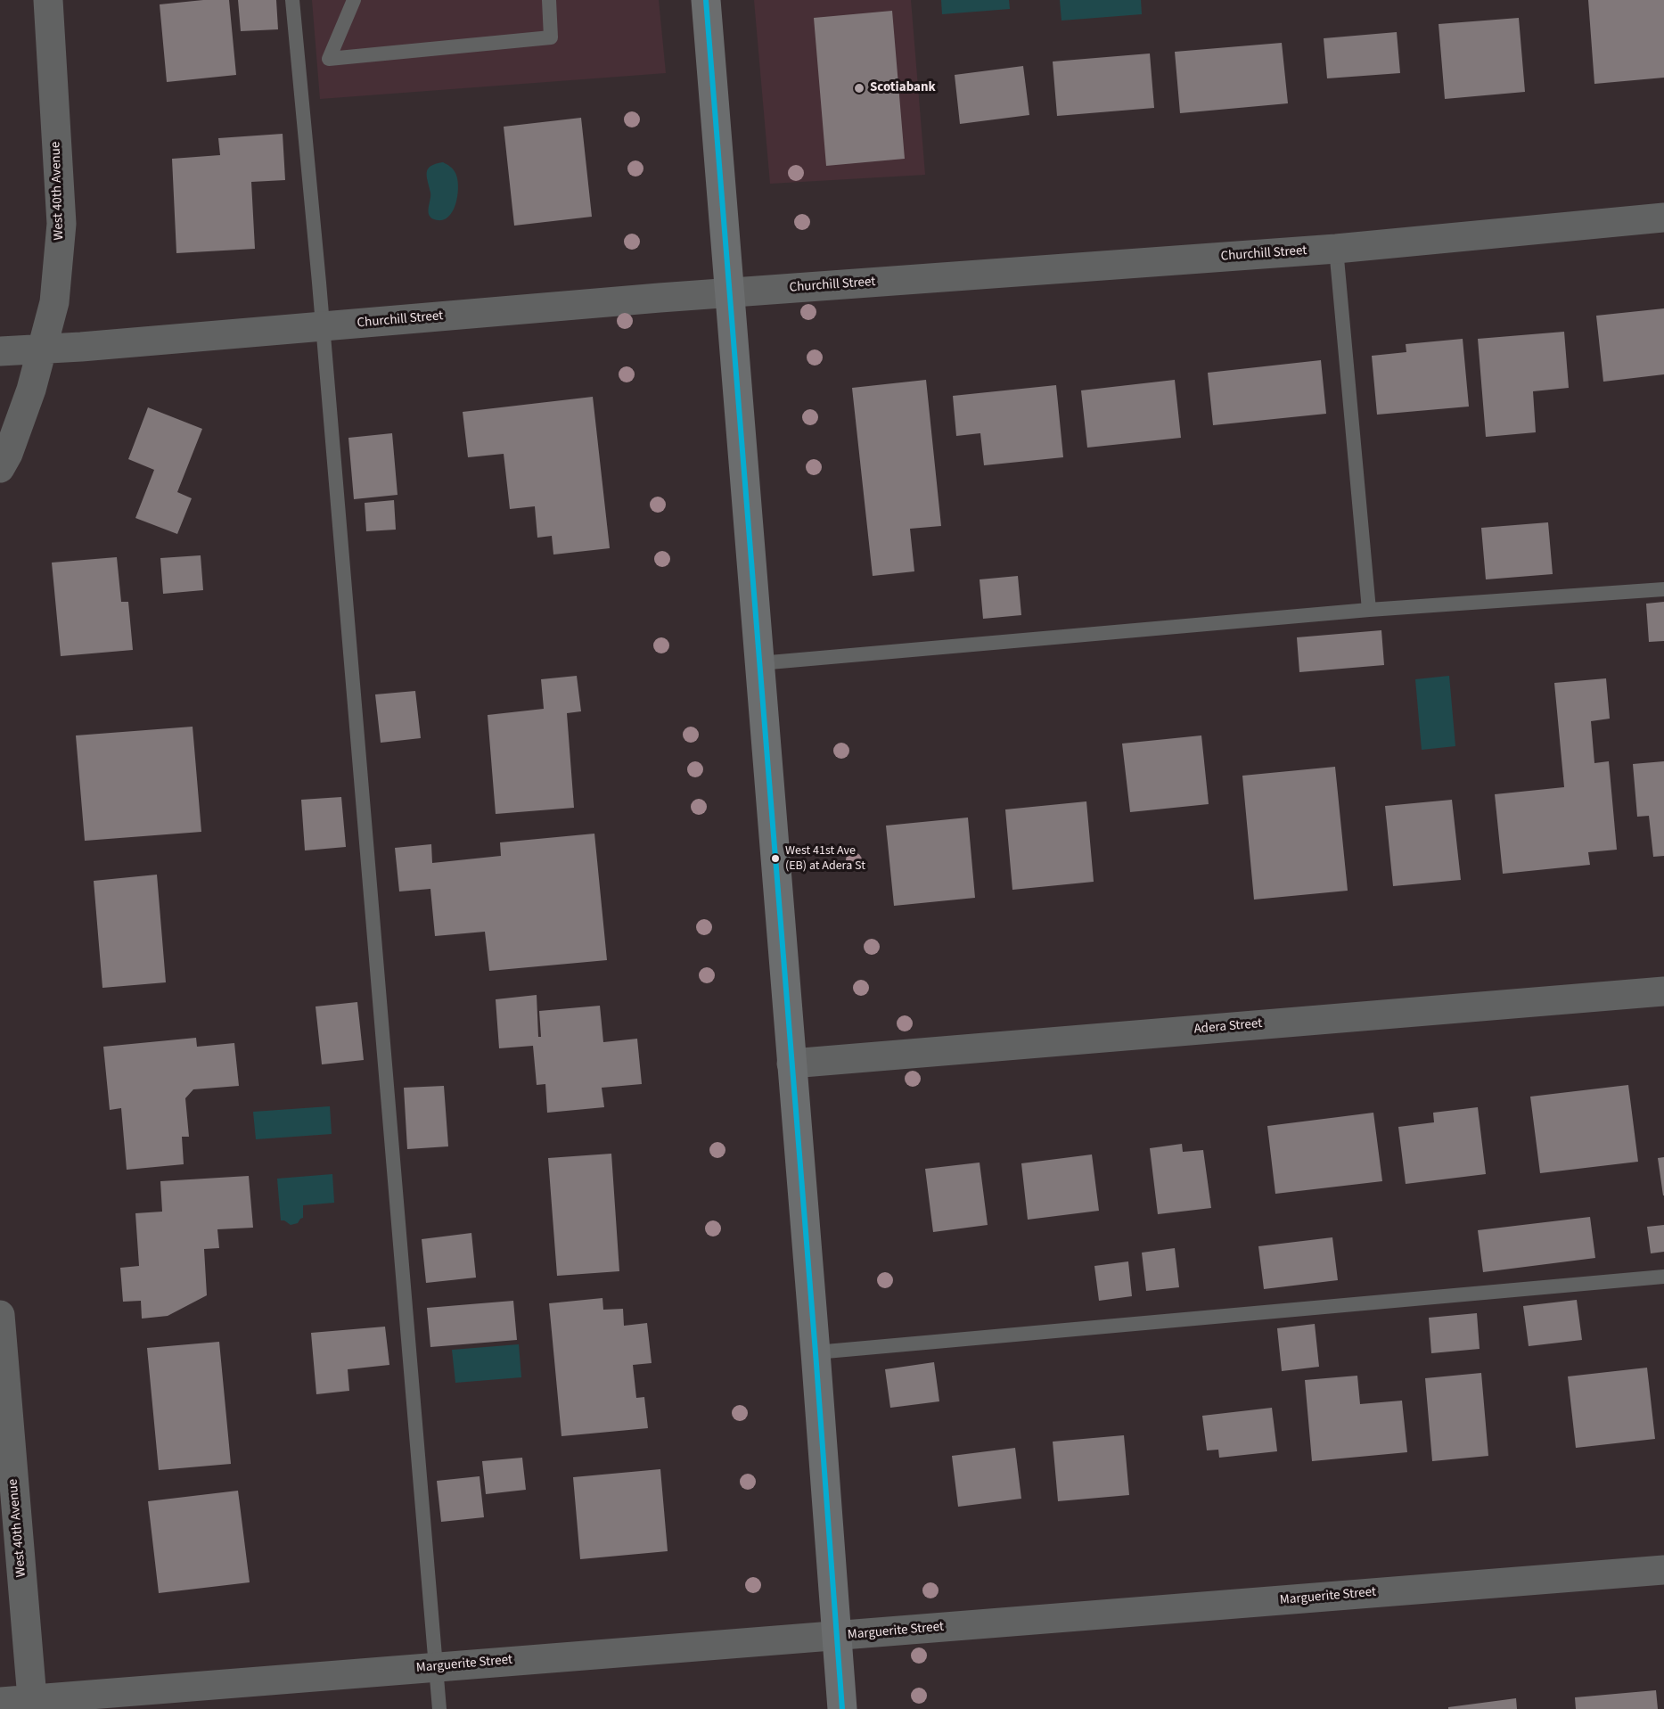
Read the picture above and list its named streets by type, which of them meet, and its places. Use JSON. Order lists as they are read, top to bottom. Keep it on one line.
{"streets":{"street":["West 40th Avenue","Churchill Street","Adera Street","Marguerite Street"]},"crossings":[["West 40th Avenue","Churchill Street"],["West 40th Avenue","Marguerite Street"]],"places":["Scotiabank","West 41st Ave (EB) at Adera St"]}
